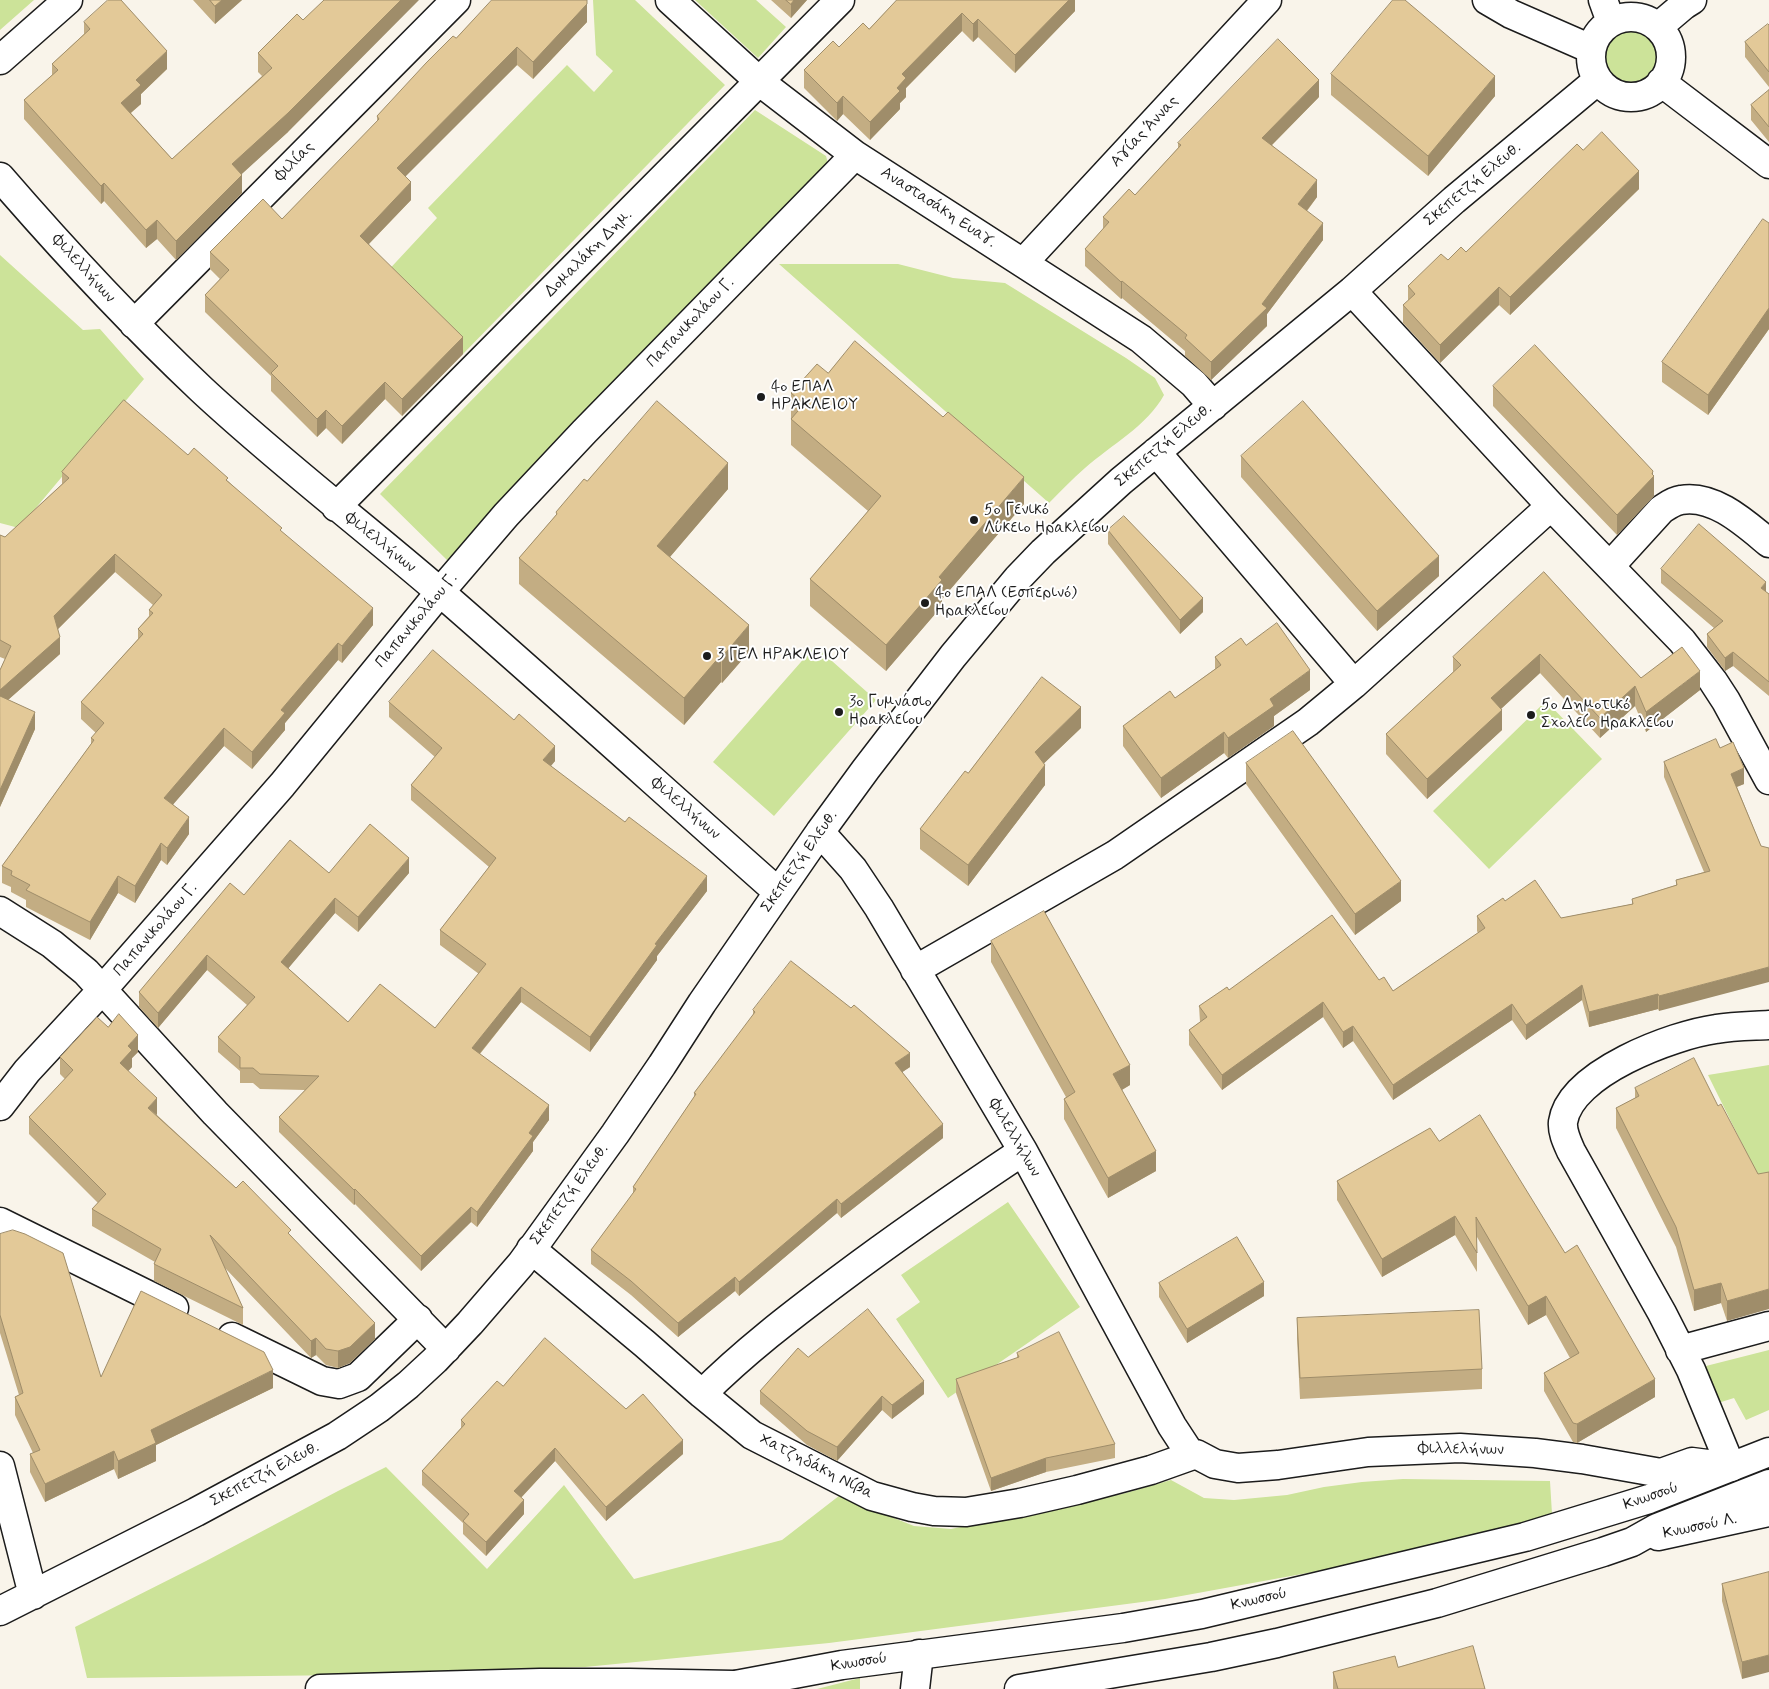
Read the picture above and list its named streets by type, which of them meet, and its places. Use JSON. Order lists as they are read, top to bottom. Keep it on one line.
{"streets":{"street":["Αγίας Άννας","Φιλίας","Σκεπετζή Ελευθ.","Αναστασάκη Ευαγ.","Δομαλάκη Δημ.","Φιλελλήνων","Παπανικολάου Γ.","Φιλελλήλων","Φιλλελήνων","Χατζηδάκη Νίβα","Κνωσσού","Κνωσσού Λ."]},"crossings":[["Αγίας Άννας","Αναστασάκη Ευαγ."],["Φιλίας","Φιλελλήνων"],["Σκεπετζή Ελευθ.","Αναστασάκη Ευαγ."],["Σκεπετζή Ελευθ.","Φιλελλήνων"],["Σκεπετζή Ελευθ.","Φιλελλήλων"],["Σκεπετζή Ελευθ.","Χατζηδάκη Νίβα"],["Αναστασάκη Ευαγ.","Δομαλάκη Δημ."],["Αναστασάκη Ευαγ.","Παπανικολάου Γ."],["Δομαλάκη Δημ.","Φιλελλήνων"],["Φιλελλήνων","Παπανικολάου Γ."],["Φιλελλήλων","Φιλλελήνων"],["Φιλελλήλων","Χατζηδάκη Νίβα"],["Φιλλελήνων","Χατζηδάκη Νίβα"],["Φιλλελήνων","Κνωσσού"],["Κνωσσού","Κνωσσού Λ."]],"places":["4ο ΕΠΑΛ ΗΡΑΚΛΕΙΟΥ","5ο Γενικό Λύκειο Ηρακλείου","4o ΕΠΑΛ (Εσπερινό) Ηρακλείου","3 ΓΕΛ ΗΡΑΚΛΕΙΟΥ","3ο Γυμνάσιο Ηρακλείου","5ο Δημοτικό Σχολείο Ηρακλείου"]}
